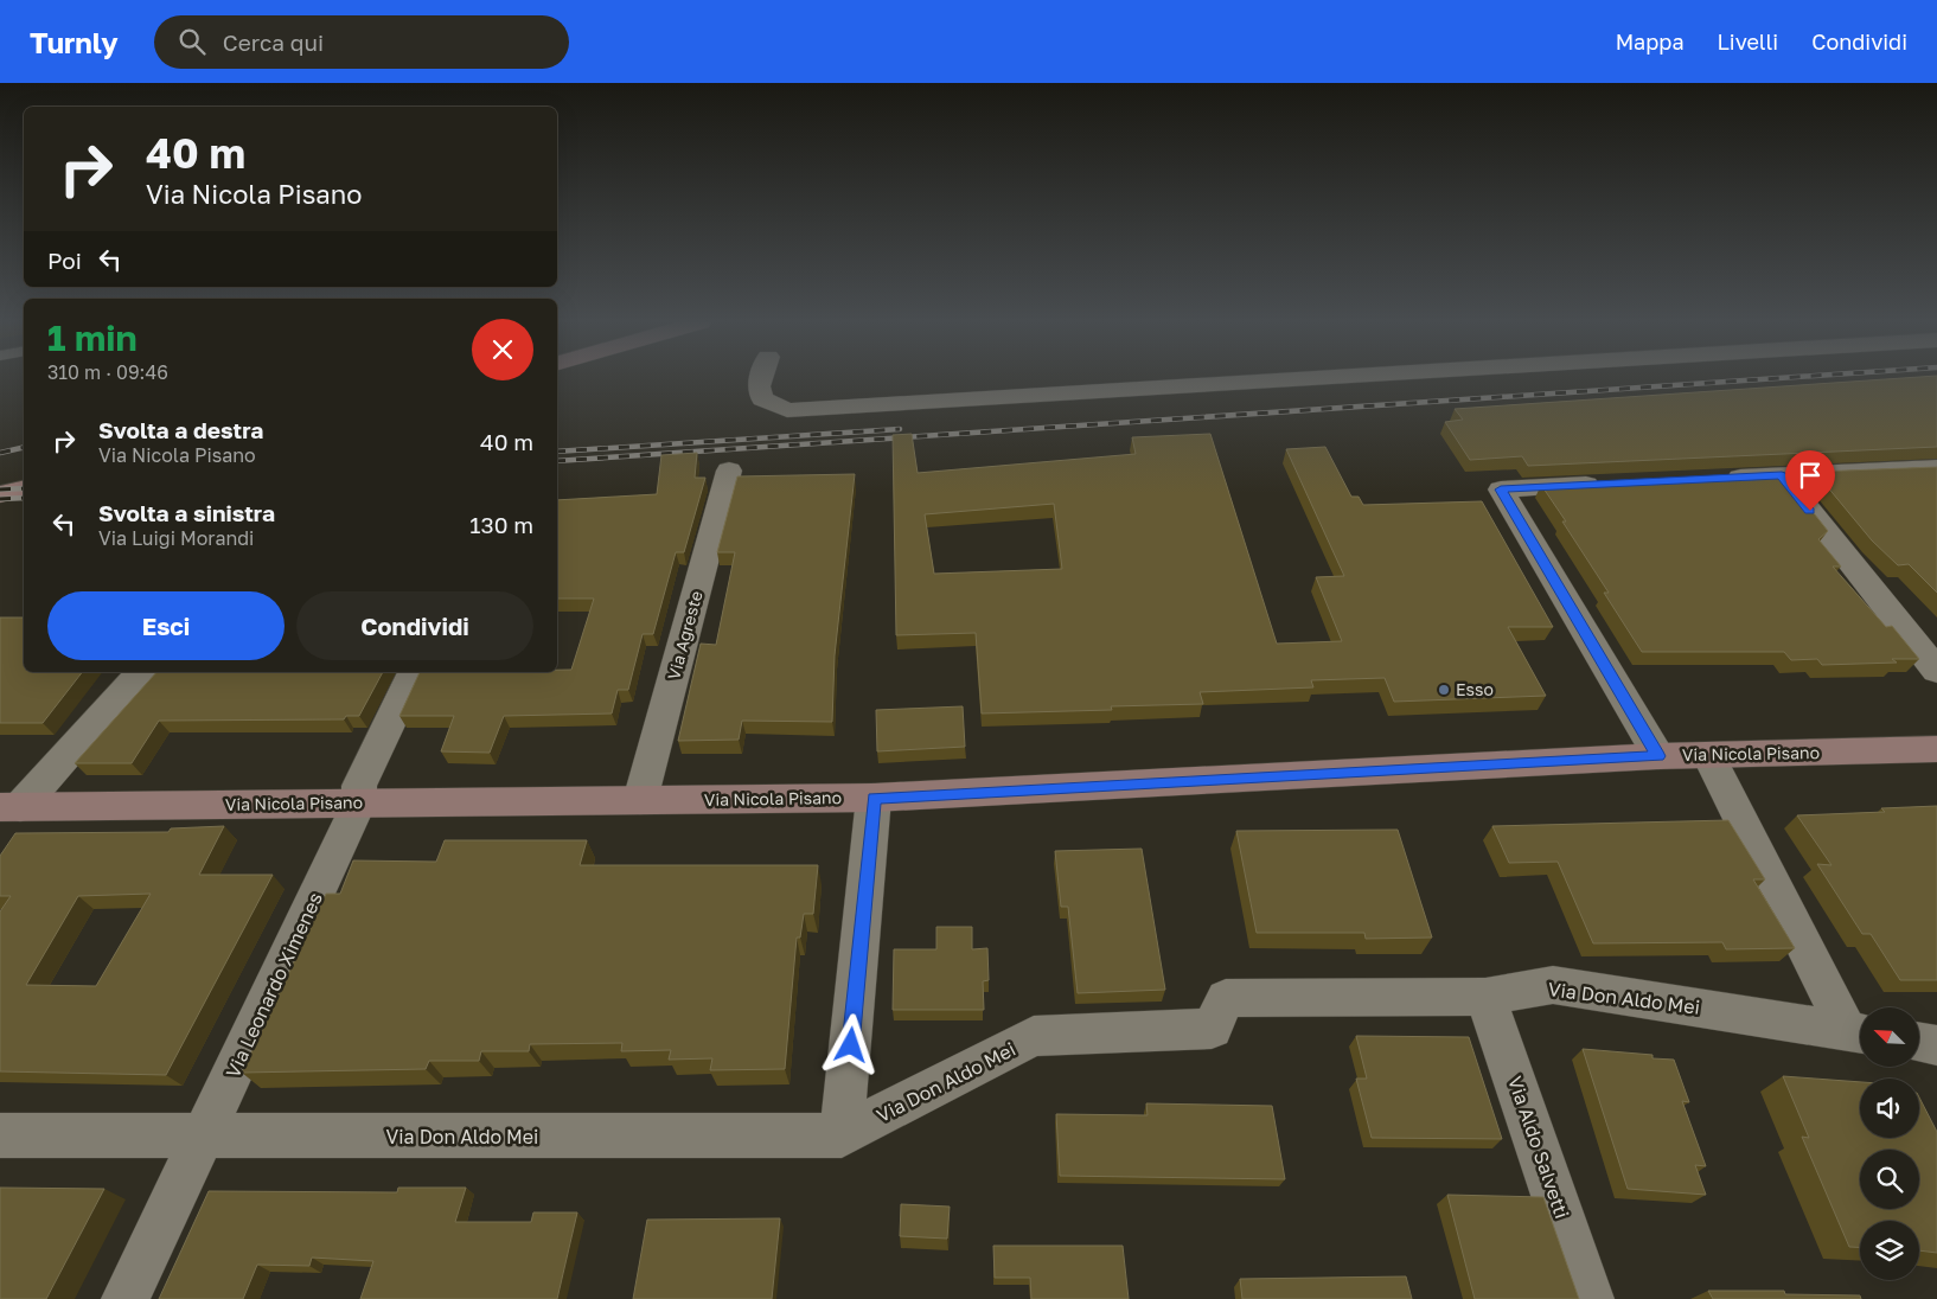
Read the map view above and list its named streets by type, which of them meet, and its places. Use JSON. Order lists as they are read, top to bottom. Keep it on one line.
{"streets":{"street":["Via Agreste","Via Nicola Pisano","Via Leonardo Ximenes","Via Don Aldo Mei","Via Aldo Salvetti"]},"crossings":[["Via Agreste","Via Nicola Pisano"],["Via Nicola Pisano","Via Leonardo Ximenes"],["Via Leonardo Ximenes","Via Don Aldo Mei"],["Via Don Aldo Mei","Via Aldo Salvetti"]],"places":["Esso"],"north":"top left","page":{"header":"Turnly","search":"Cerca qui","nav":["Mappa","Livelli","Condividi"],"turn":["40 m","Via Nicola Pisano"],"then":"Poi","heading":["1 min","310 m · 09:46"],"list":[{"name":"Svolta a destra","note":"Via Nicola Pisano","value":"40 m"},{"name":"Svolta a sinistra","note":"Via Luigi Morandi","value":"130 m"}],"buttons":["Esci","Condividi"]}}
